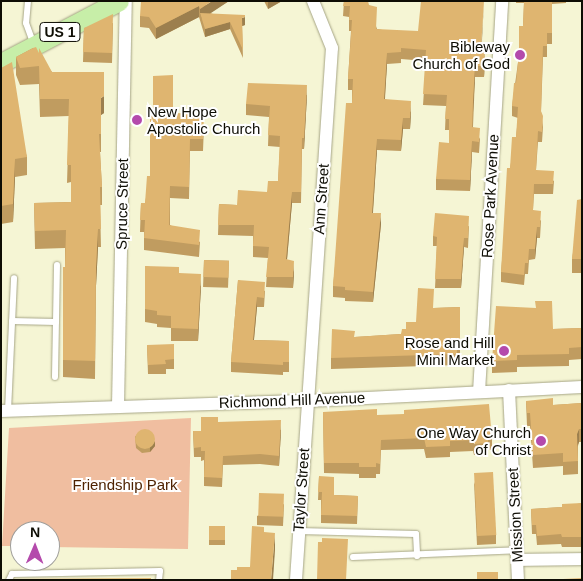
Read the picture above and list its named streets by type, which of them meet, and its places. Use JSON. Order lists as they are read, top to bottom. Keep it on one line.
{"streets":{"main road":["US 1"],"street":["Rose Park Avenue","Ann Street","Spruce Street","Richmond Hill Avenue","Taylor Street","Mission Street"]},"crossings":[["Rose Park Avenue","Richmond Hill Avenue"],["Ann Street","Richmond Hill Avenue"],["Ann Street","Taylor Street"],["Spruce Street","Richmond Hill Avenue"],["Richmond Hill Avenue","Taylor Street"],["Richmond Hill Avenue","Mission Street"]],"parks":["Friendship Park"],"places":["Bibleway Church of God","New Hope Apostolic Church","Rose and Hill Mini Market","One Way Church of Christ"],"north":"top"}
